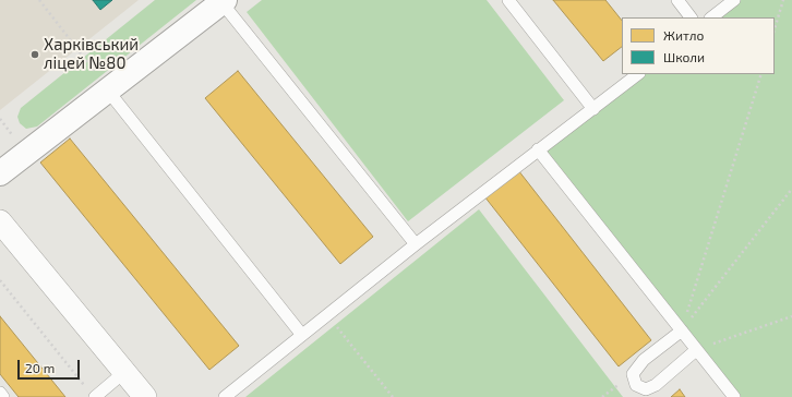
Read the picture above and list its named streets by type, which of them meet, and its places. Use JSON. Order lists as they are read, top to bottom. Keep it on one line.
{"places":["Харківський ліцей №80"],"legend":["Житло","Школи"],"scale_bar":"20 m"}
